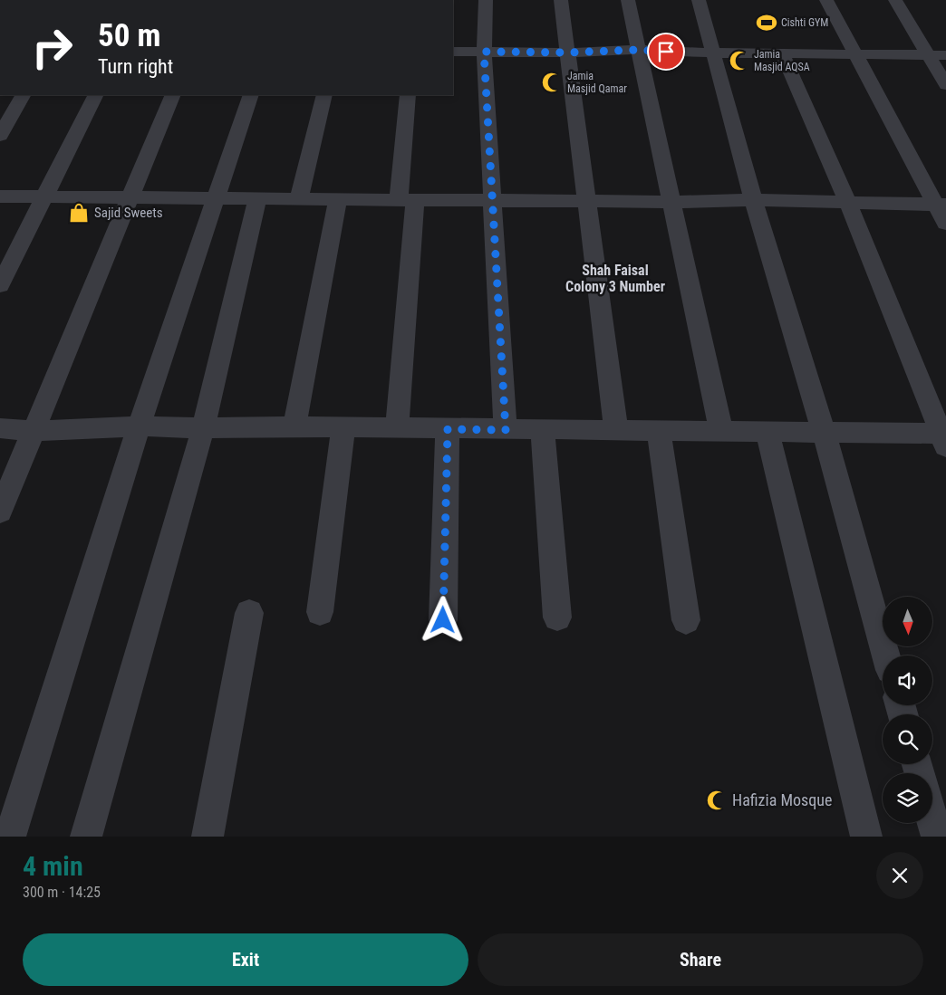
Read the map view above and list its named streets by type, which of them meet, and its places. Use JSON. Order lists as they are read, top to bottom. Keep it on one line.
{"districts":["Shah Faisal Colony 3 Number"],"places":{"sports":["Cishti GYM"],"mosque":["Jamia Masjid AQSA","Jamia Masjid Qamar","Hafizia Mosque"],"shop":["Sajid Sweets"]},"north":"bottom","page":{"turn":["50 m","Turn right"],"heading":["4 min","300 m · 14:25"],"buttons":["Exit","Share"]}}
